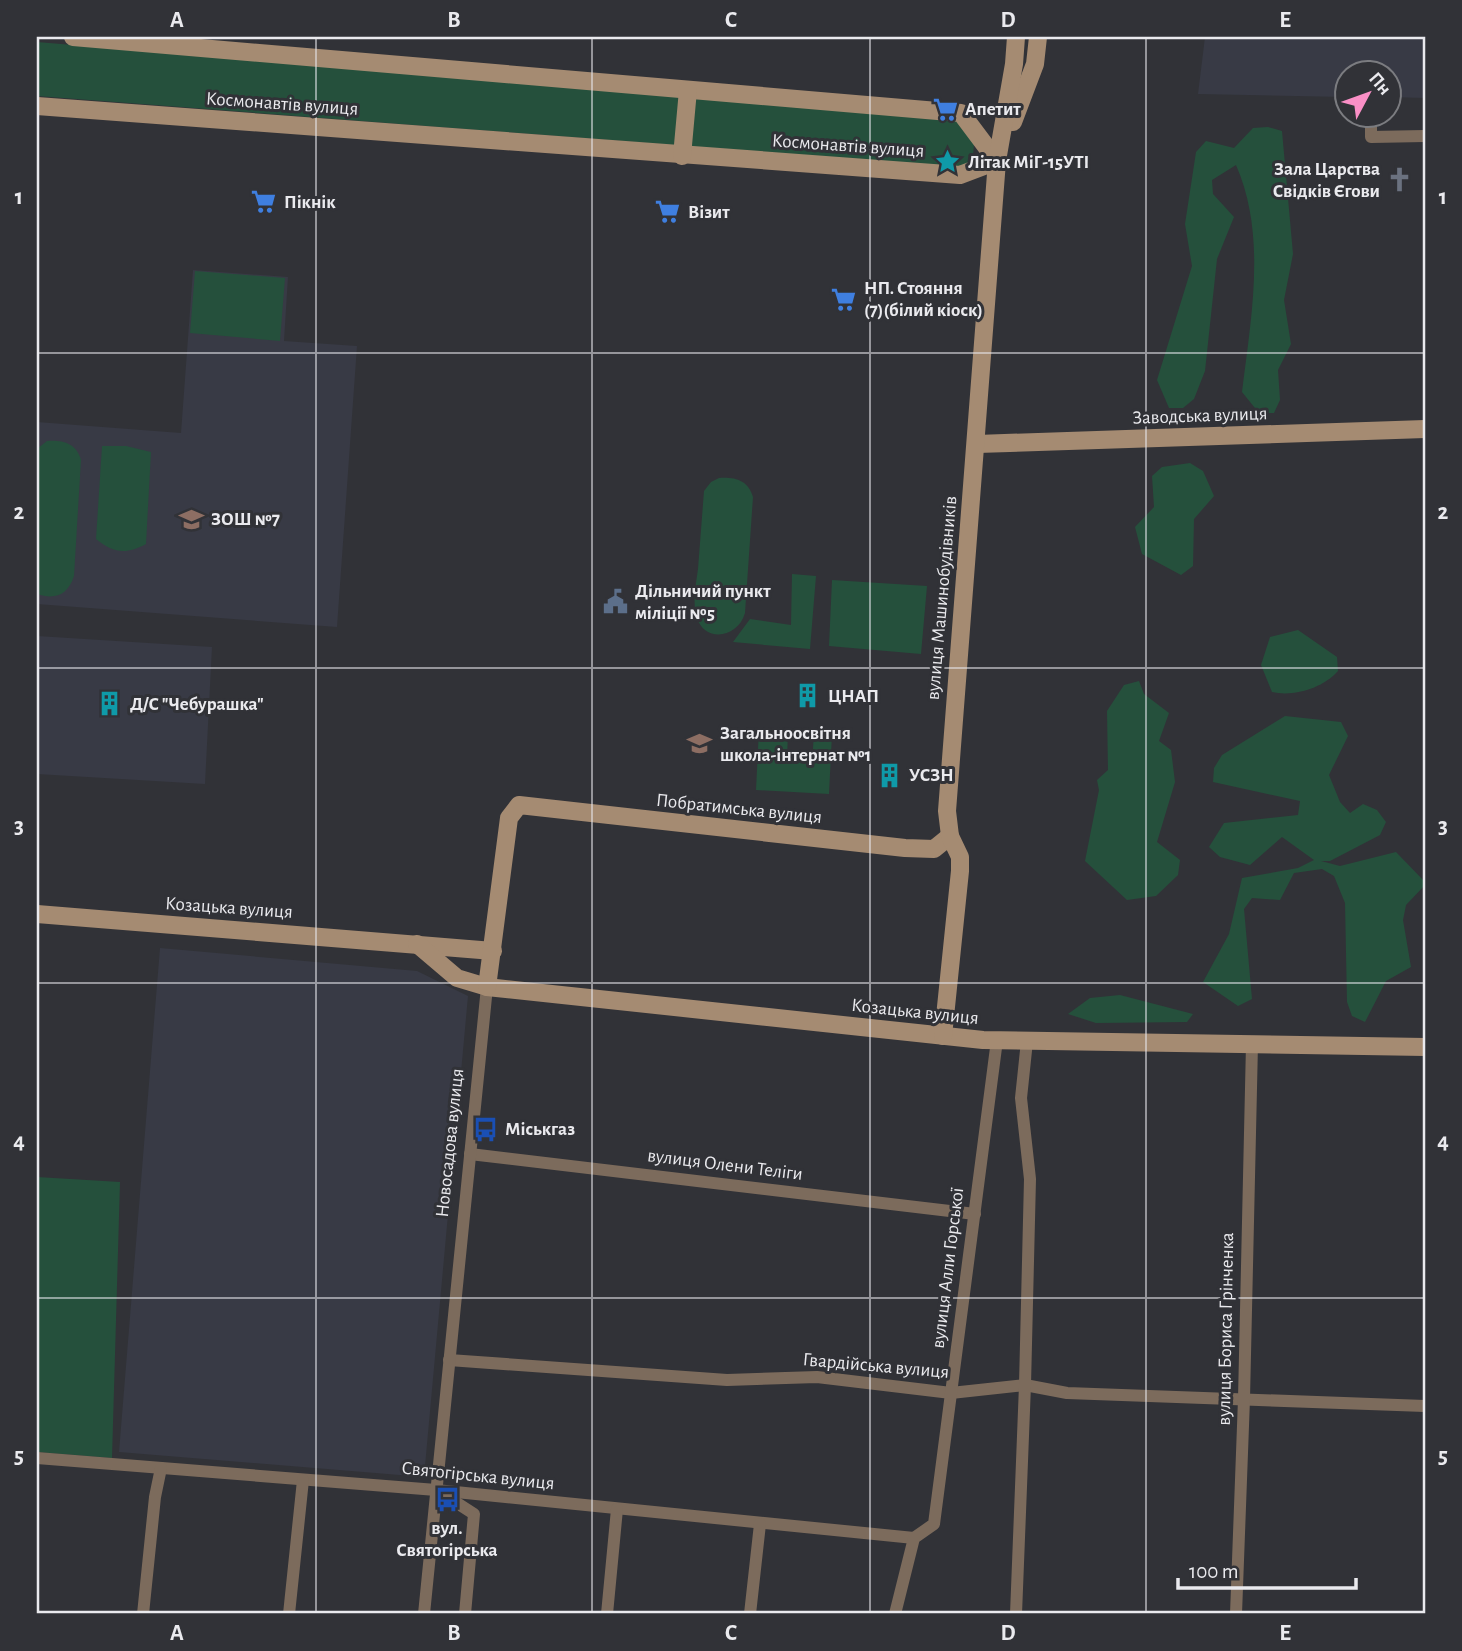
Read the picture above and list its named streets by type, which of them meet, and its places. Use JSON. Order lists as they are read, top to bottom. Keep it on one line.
{"streets":{"street":["Космонавтів вулиця","Заводська вулиця","вулиця Машинобудівників","Побратимська вулиця","Козацька вулиця","Новосадова вулиця","вулиця Олени Теліги","вулиця Алли Горської","вулиця Бориса Грінченка","Гвардійська вулиця","Святогірська вулиця"]},"crossings":[["Космонавтів вулиця","вулиця Машинобудівників"],["Заводська вулиця","вулиця Машинобудівників"],["вулиця Машинобудівників","Побратимська вулиця"],["вулиця Машинобудівників","Козацька вулиця"],["Побратимська вулиця","Новосадова вулиця"],["Козацька вулиця","Новосадова вулиця"],["Козацька вулиця","вулиця Алли Горської"],["Козацька вулиця","вулиця Бориса Грінченка"],["Новосадова вулиця","вулиця Олени Теліги"],["Новосадова вулиця","Гвардійська вулиця"],["Новосадова вулиця","Святогірська вулиця"],["вулиця Олени Теліги","вулиця Алли Горської"],["вулиця Алли Горської","Гвардійська вулиця"],["вулиця Алли Горської","Святогірська вулиця"],["вулиця Бориса Грінченка","Гвардійська вулиця"]],"places":{"supermarket":["Апетит","Пікнік","Візит","НП. Стояння (7)(білий кіоск)"],"place":["Літак МіГ-15УТІ"],"church":["Зала Царства Свідків Єгови"],"school or university":["ЗОШ №7","Загальноосвітня школа-інтернат №1"],"public building":["Дільничий пункт міліції №5"],"building":["ЦНАП","Д/С \"Чебурашка\"","УСЗН"],"bus stop":["Міськгаз","вул. Святогірська"]},"scale_bar":"100 m","north":"top right","grid":{"columns":["A","B","C","D","E"],"rows":["1","2","3","4","5"]}}
